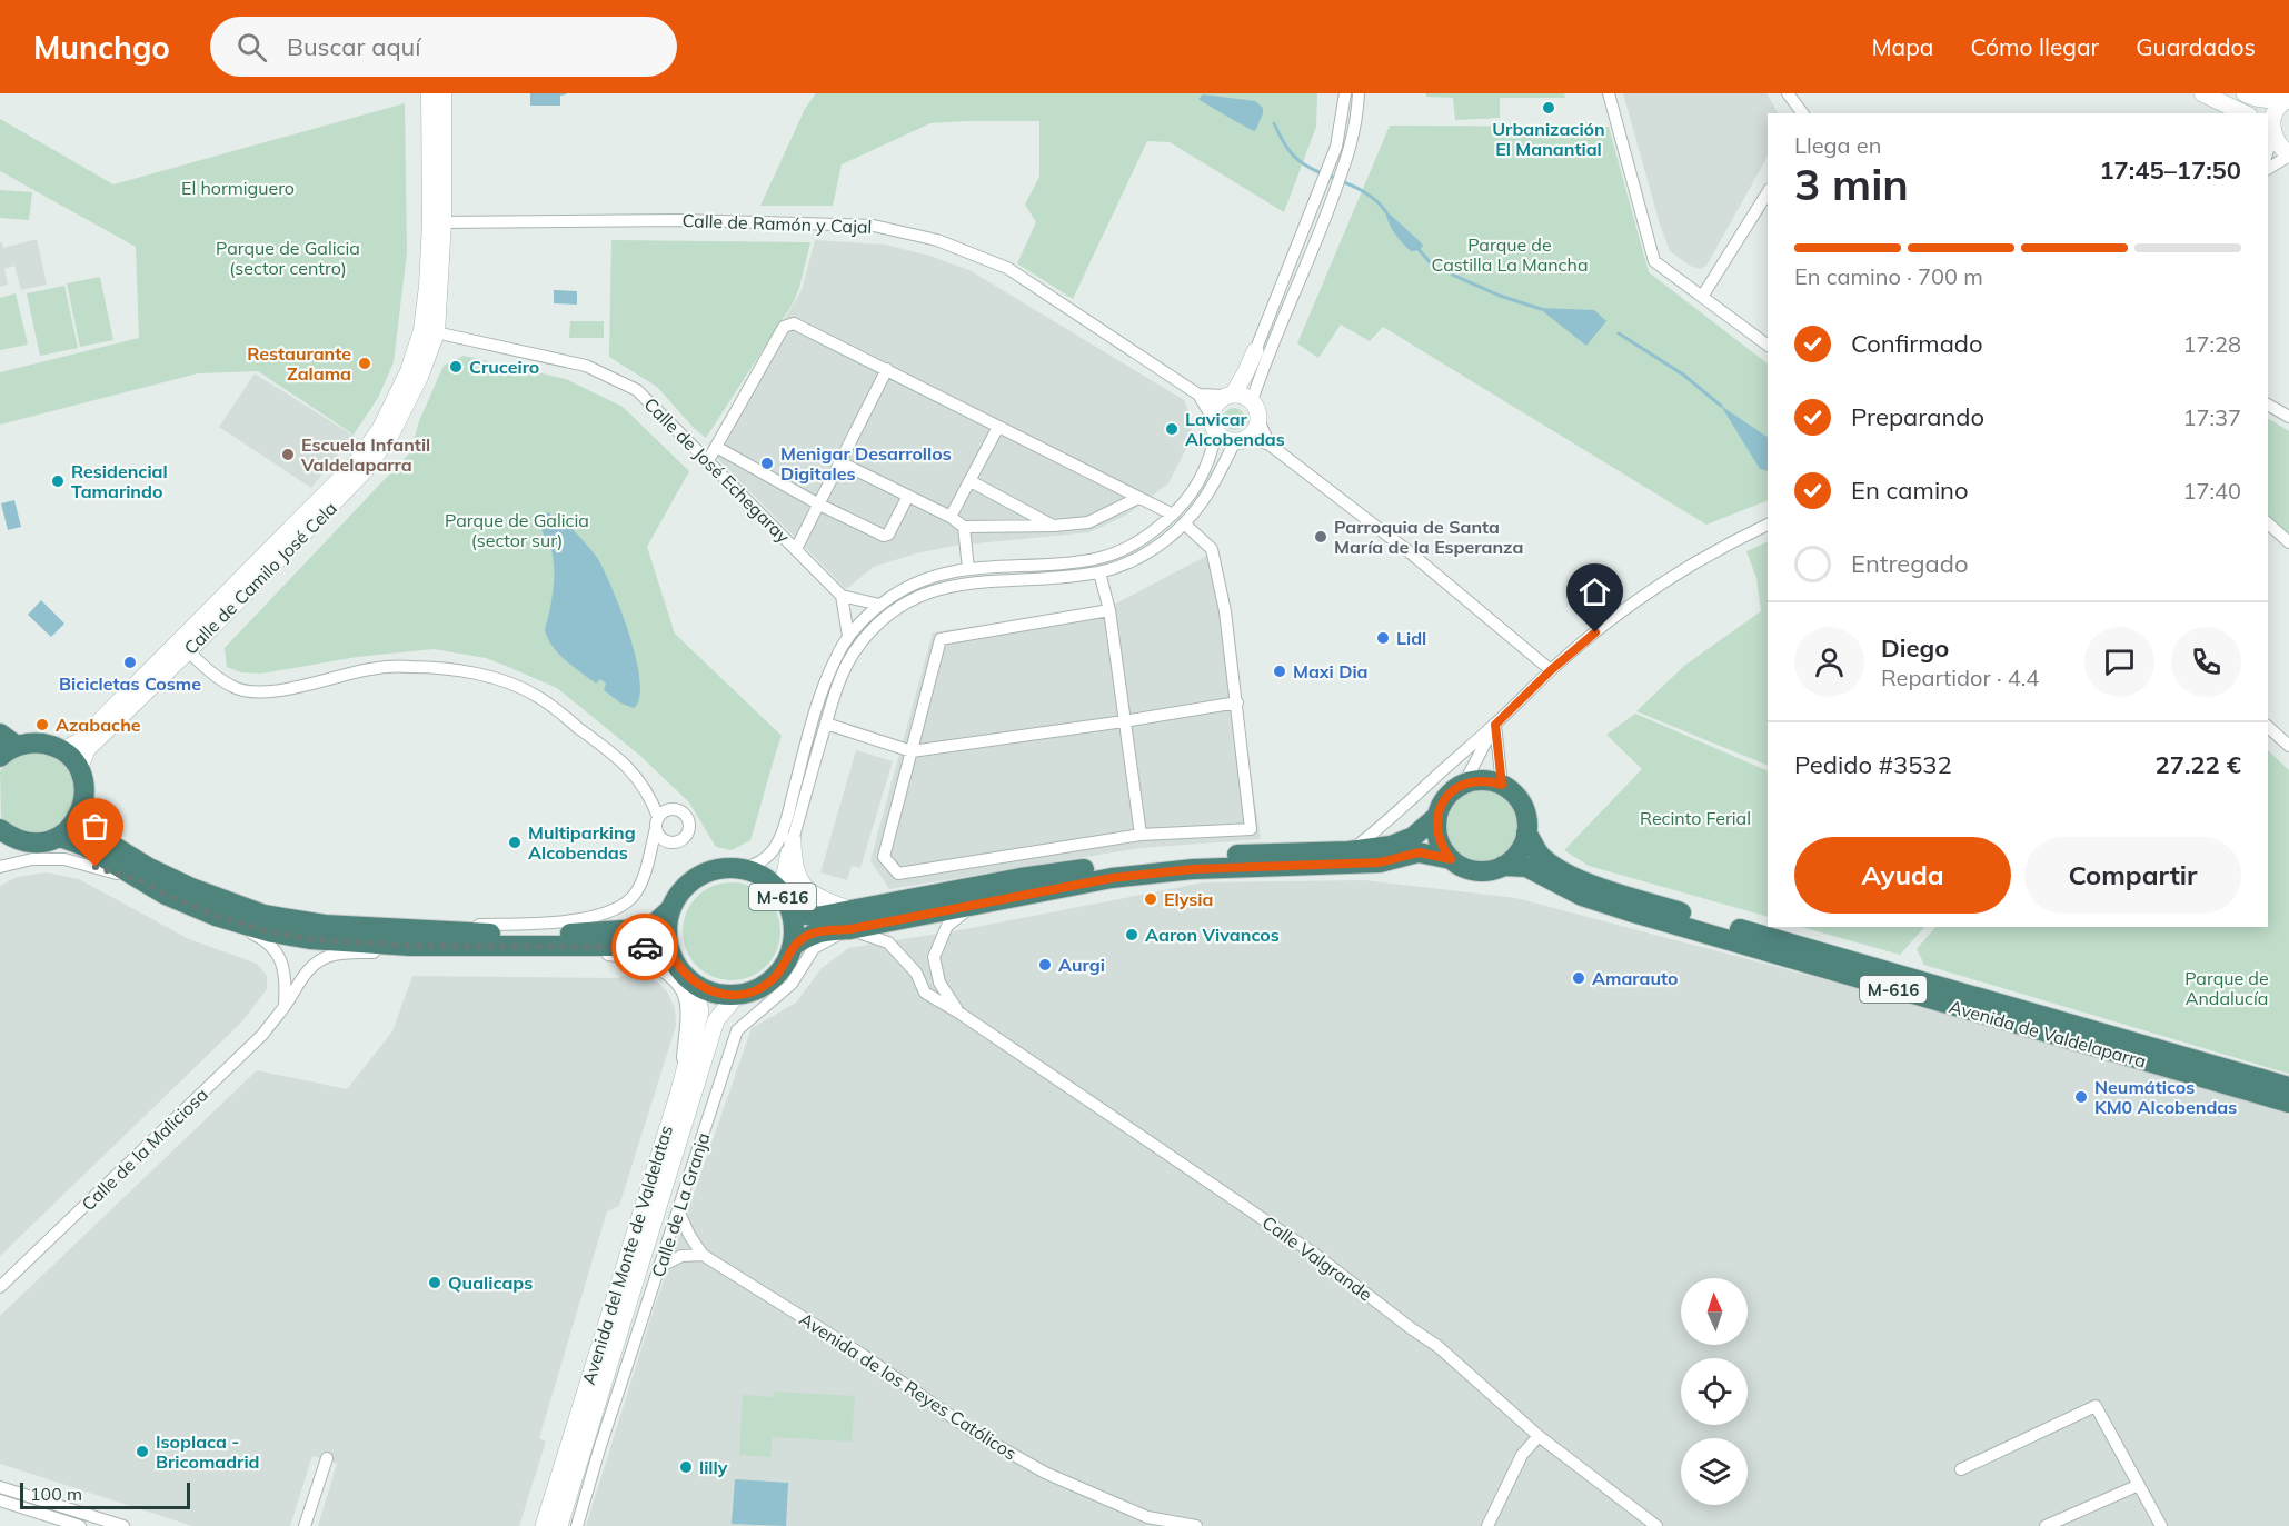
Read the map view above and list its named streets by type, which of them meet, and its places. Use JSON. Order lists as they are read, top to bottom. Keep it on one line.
{"streets":{"highway":["M-616","Avenida de Valdelaparra"],"main road":["Avenida del Monte de Valdelatas"],"street":["Calle de Ramón y Cajal","Calle de José Echegaray","Calle de Camilo José Cela","Calle de la Maliciosa","Calle de La Granja","Calle Valgrande","Avenida de los Reyes Católicos"]},"crossings":[["Calle de Ramón y Cajal","Calle de Camilo José Cela"],["Calle de José Echegaray","Calle de Camilo José Cela"],["M-616","Avenida de Valdelaparra"],["M-616","Calle de La Granja"],["M-616","Avenida del Monte de Valdelatas"],["M-616","Calle Valgrande"],["Calle de La Granja","Calle Valgrande"],["Calle de La Granja","Avenida de los Reyes Católicos"]],"parks":["El hormiguero","Parque de Castilla La Mancha","Parque de Galicia (sector centro)","Parque de Galicia (sector sur)","Recinto Ferial","Parque de Andalucía"],"places":["Urbanización El Manantial","Restaurante Zalama","Cruceiro","Lavicar Alcobendas","Escuela Infantil Valdelaparra","Menigar Desarrollos Digitales","Residencial Tamarindo","Parroquia de Santa María de la Esperanza","Lidl","Bicicletas Cosme","Maxi Dia","Azabache","Multiparking Alcobendas","Elysia","Aaron Vivancos","Aurgi","Amarauto","Neumáticos KM0 Alcobendas","Qualicaps","Isoplaca - Bricomadrid","lilly"],"scale_bar":"100 m","north":"top","page":{"header":"Munchgo","search":"Buscar aquí","nav":["Mapa","Cómo llegar","Guardados"],"heading":["3 min","Llega en","17:45–17:50"],"panel":["Diego","Repartidor · 4.4","Pedido #3532","27.22 €"],"bar":"En camino · 700 m","list":[["Confirmado","17:28"],["Preparando","17:37"],["En camino","17:40"],"Entregado"],"buttons":["Ayuda","Compartir"],"scale":"100 m"}}
